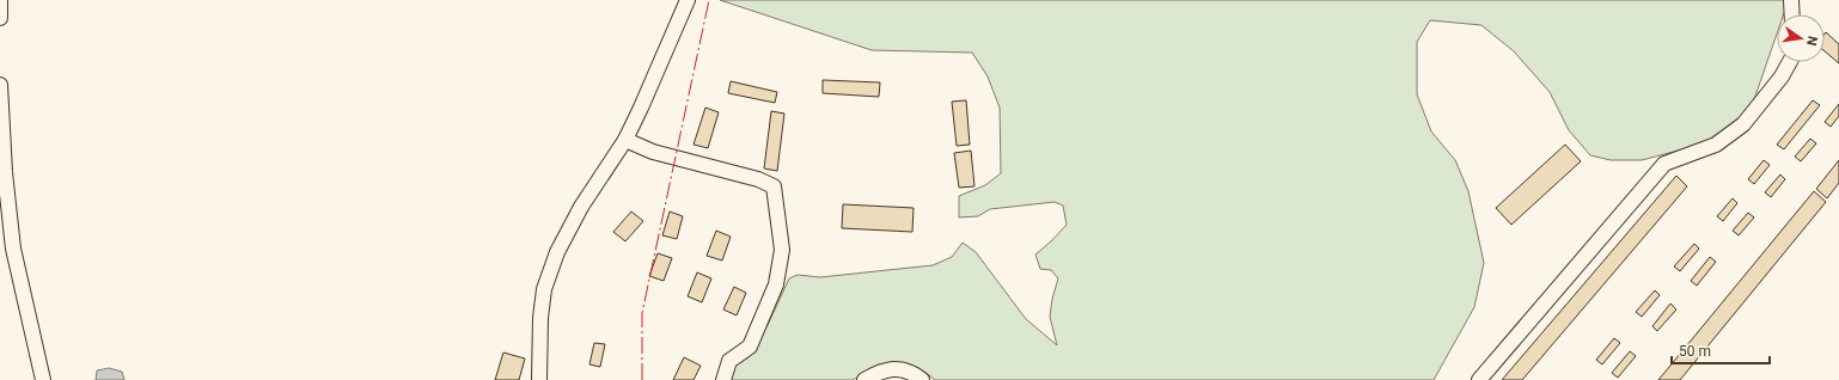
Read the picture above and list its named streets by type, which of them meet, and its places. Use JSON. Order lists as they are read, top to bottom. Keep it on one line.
{"scale_bar":"50 m","north":"right"}
